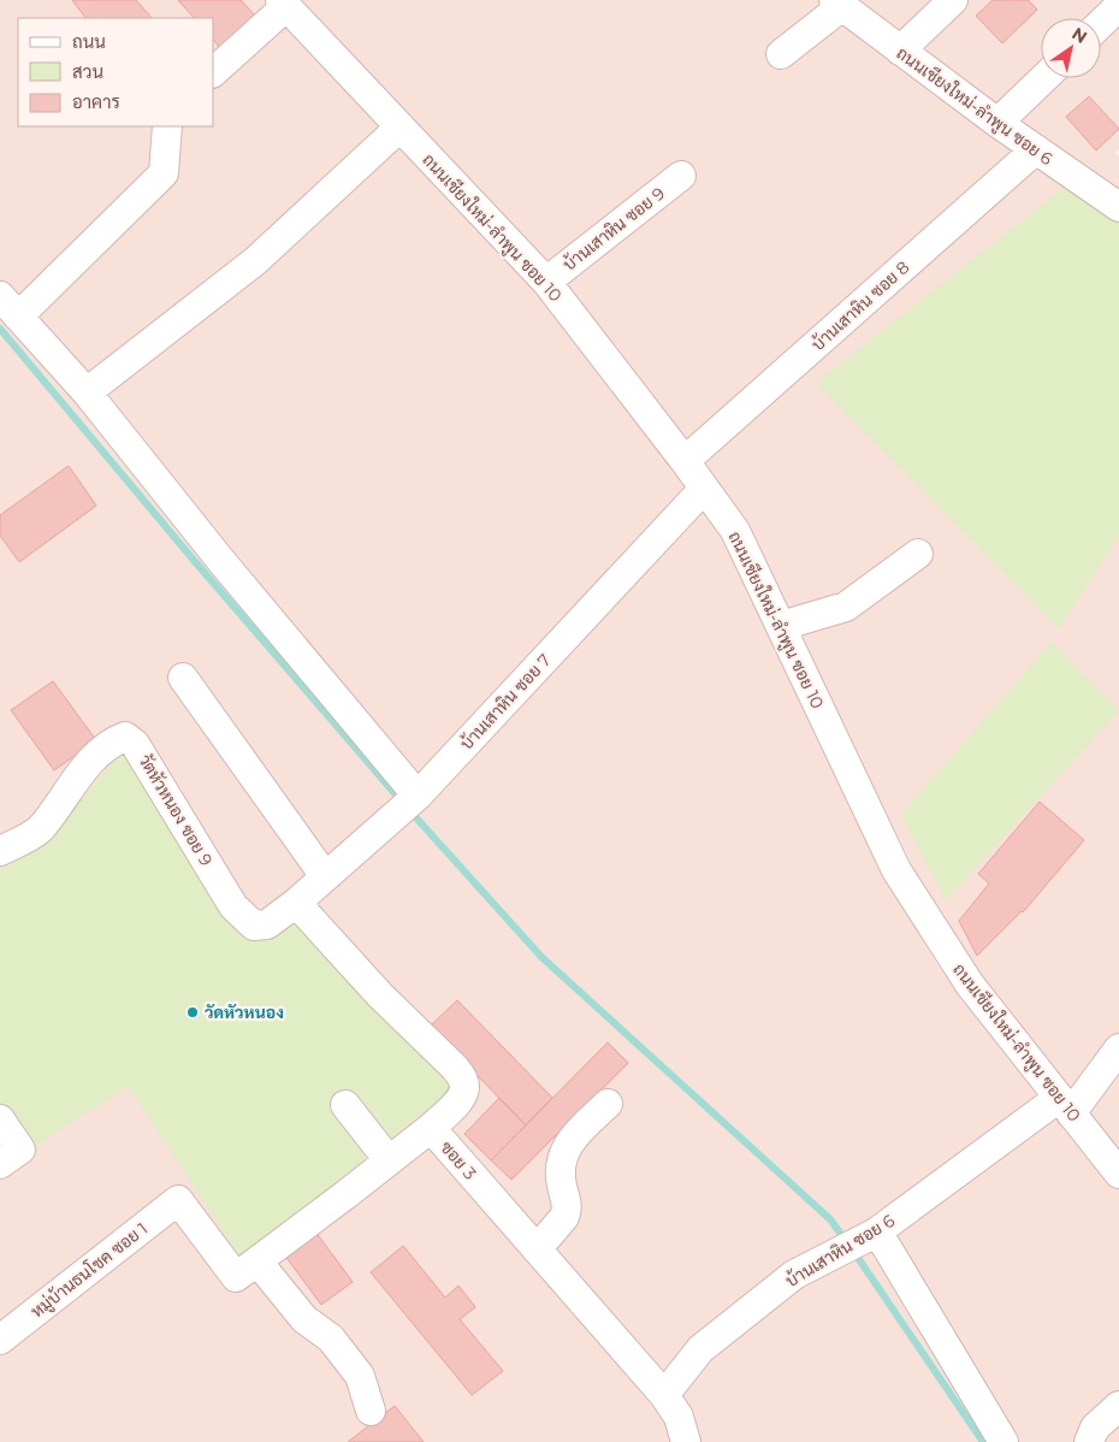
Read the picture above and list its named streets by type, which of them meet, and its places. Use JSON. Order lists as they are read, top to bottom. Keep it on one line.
{"streets":{"street":["ถนนเชียงใหม่-ลำพูน ซอย 6","ถนนเชียงใหม่-ลำพูน ซอย 10","บ้านเสาหิน ซอย 9","บ้านเสาหิน ซอย 8","บ้านเสาหิน ซอย 7","วัตหัวหนอง ซอย 9","ซอย 3","บ้านเสาหิน ซอย 6","หมู่บ้านธนโชค ซอย 1"]},"crossings":[["ถนนเชียงใหม่-ลำพูน ซอย 6","บ้านเสาหิน ซอย 8"],["ถนนเชียงใหม่-ลำพูน ซอย 10","บ้านเสาหิน ซอย 9"],["ถนนเชียงใหม่-ลำพูน ซอย 10","บ้านเสาหิน ซอย 8"],["ถนนเชียงใหม่-ลำพูน ซอย 10","บ้านเสาหิน ซอย 7"],["ถนนเชียงใหม่-ลำพูน ซอย 10","บ้านเสาหิน ซอย 6"],["บ้านเสาหิน ซอย 7","วัตหัวหนอง ซอย 9"],["บ้านเสาหิน ซอย 7","ซอย 3"],["วัตหัวหนอง ซอย 9","ซอย 3"],["ซอย 3","บ้านเสาหิน ซอย 6"]],"places":["วัดหัวหนอง"],"legend":["ถนน","สวน","อาคาร"],"north":"top right"}
